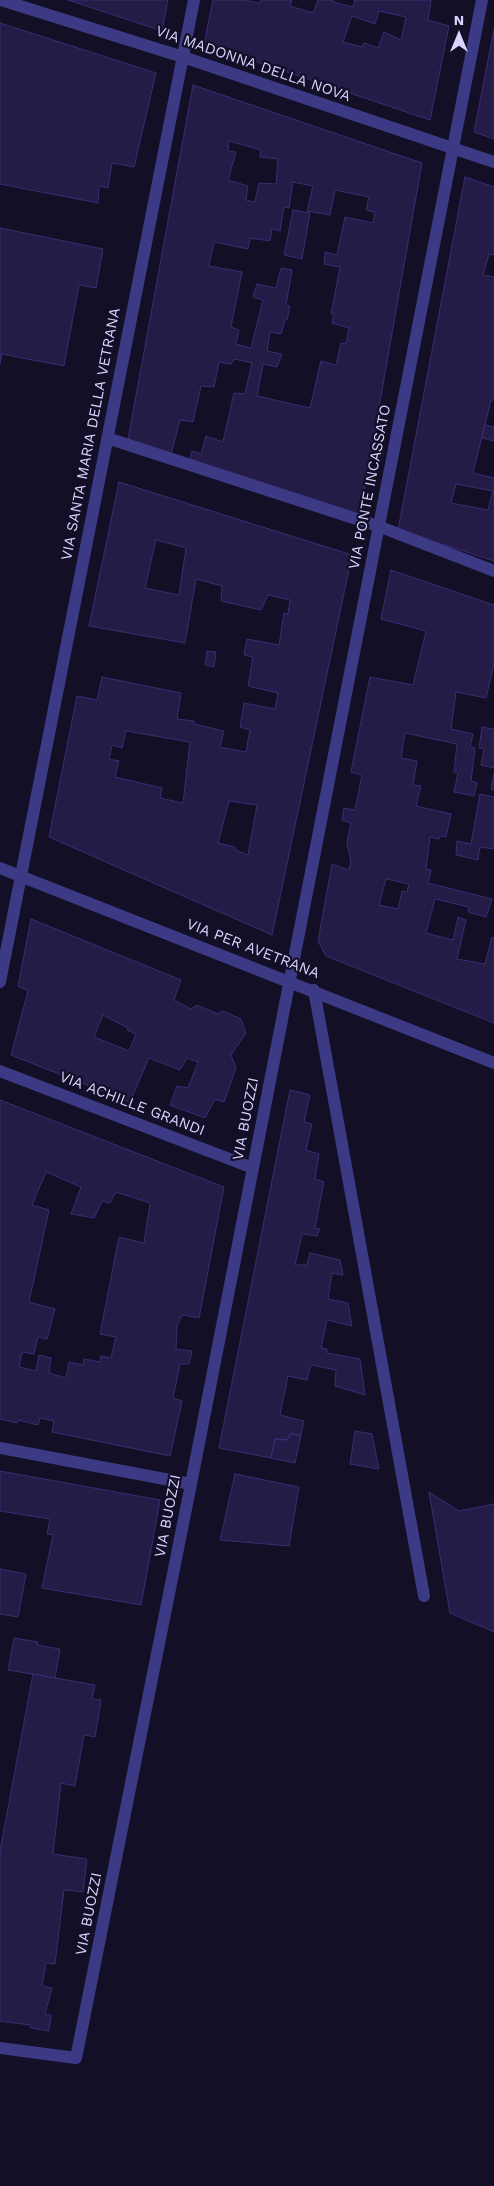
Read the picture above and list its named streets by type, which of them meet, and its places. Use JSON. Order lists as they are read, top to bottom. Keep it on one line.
{"streets":{"street":["VIA MADONNA DELLA NOVA","VIA SANTA MARIA DELLA VETRANA","VIA PONTE INCASSATO","VIA PER AVETRANA","VIA ACHILLE GRANDI","VIA BUOZZI"]},"crossings":[["VIA MADONNA DELLA NOVA","VIA SANTA MARIA DELLA VETRANA"],["VIA MADONNA DELLA NOVA","VIA PONTE INCASSATO"],["VIA SANTA MARIA DELLA VETRANA","VIA PER AVETRANA"],["VIA PONTE INCASSATO","VIA PER AVETRANA"],["VIA PONTE INCASSATO","VIA BUOZZI"],["VIA PER AVETRANA","VIA BUOZZI"],["VIA ACHILLE GRANDI","VIA BUOZZI"]],"north":"top"}
